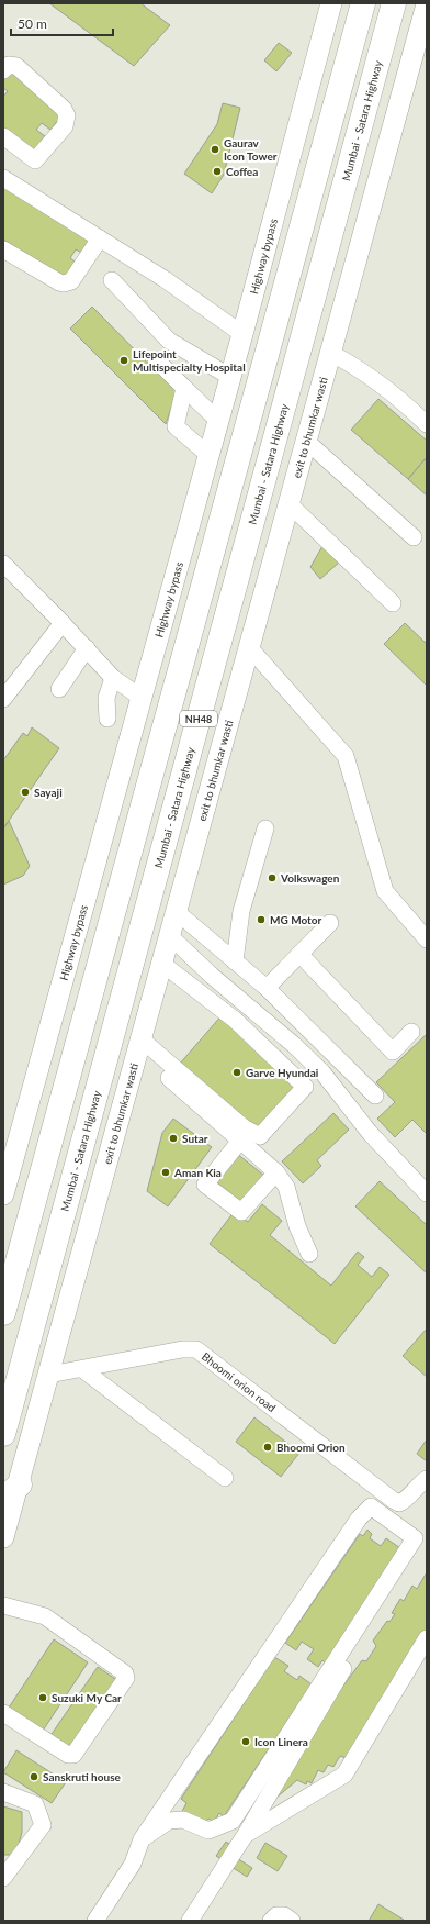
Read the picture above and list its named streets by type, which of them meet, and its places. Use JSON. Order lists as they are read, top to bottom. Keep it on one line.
{"streets":{"highway":["Mumbai - Satara Highway","NH48"],"main road":["Highway bypass","exit to bhumkar wasti"],"street":["Bhoomi orion road"]},"crossings":[["exit to bhumkar wasti","Bhoomi orion road"]],"places":["Gaurav Icon Tower","Coffea","Lifepoint Multispecialty Hospital","Sayaji","Volkswagen","MG Motor","Garve Hyundai","Sutar","Aman Kia","Bhoomi Orion","Suzuki My Car","Icon Linera","Sanskruti house"],"scale_bar":"50 m"}
